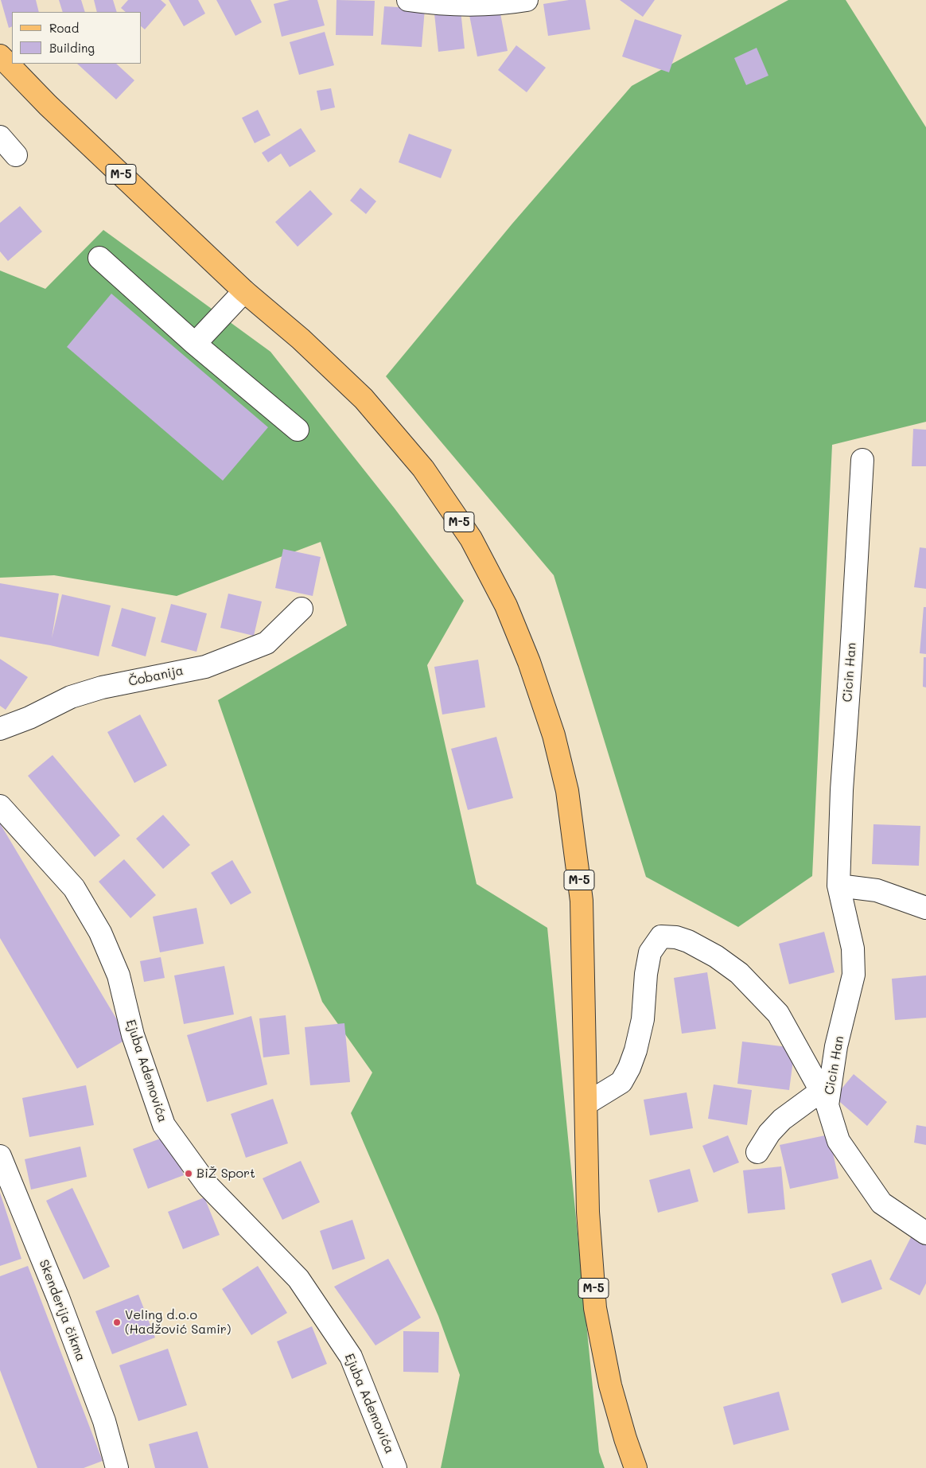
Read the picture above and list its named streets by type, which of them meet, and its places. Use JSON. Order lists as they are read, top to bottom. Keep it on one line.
{"streets":{"main road":["M-5"],"street":["Cicin Han","Čobanija","Ejuba Ademovića","Skenderija čikma"]},"places":["BiŽ Sport","Veling d.o.o (Hadžović Samir)"],"legend":["Road","Building"]}
